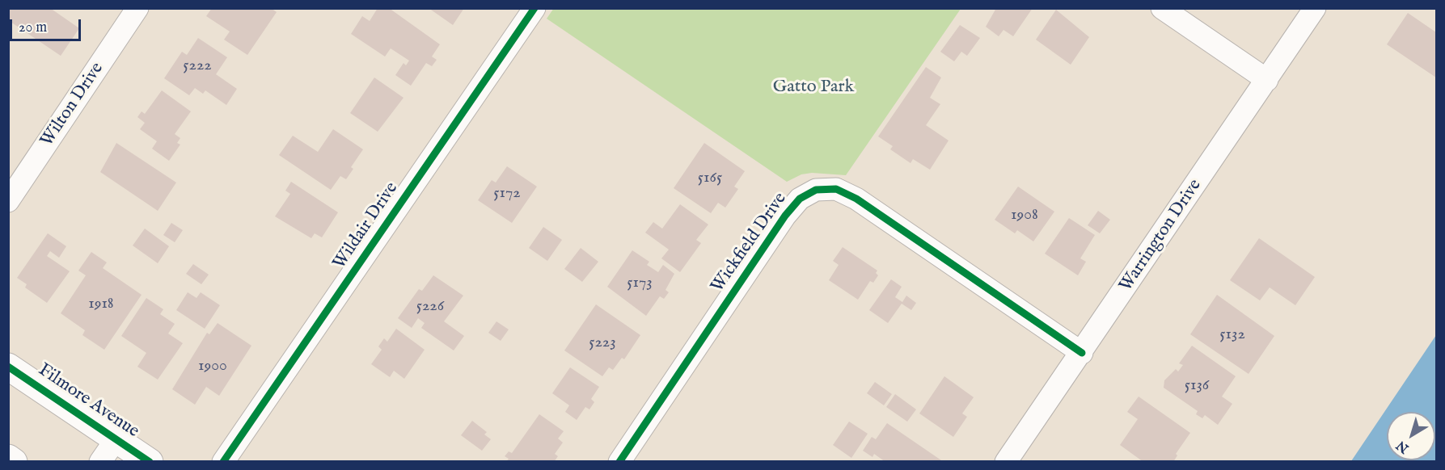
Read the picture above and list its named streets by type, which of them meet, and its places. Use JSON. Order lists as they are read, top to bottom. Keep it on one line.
{"streets":{"street":["Wilton Drive","Wildair Drive","Warrington Drive","Wickfield Drive","Filmore Avenue"]},"crossings":[["Warrington Drive","Wickfield Drive"]],"parks":["Gatto Park"],"house_numbers":["5222","5165","5172","1908","5173","1918","5226","5132","5223","1900","5136"],"scale_bar":"20 m","north":"bottom left"}
